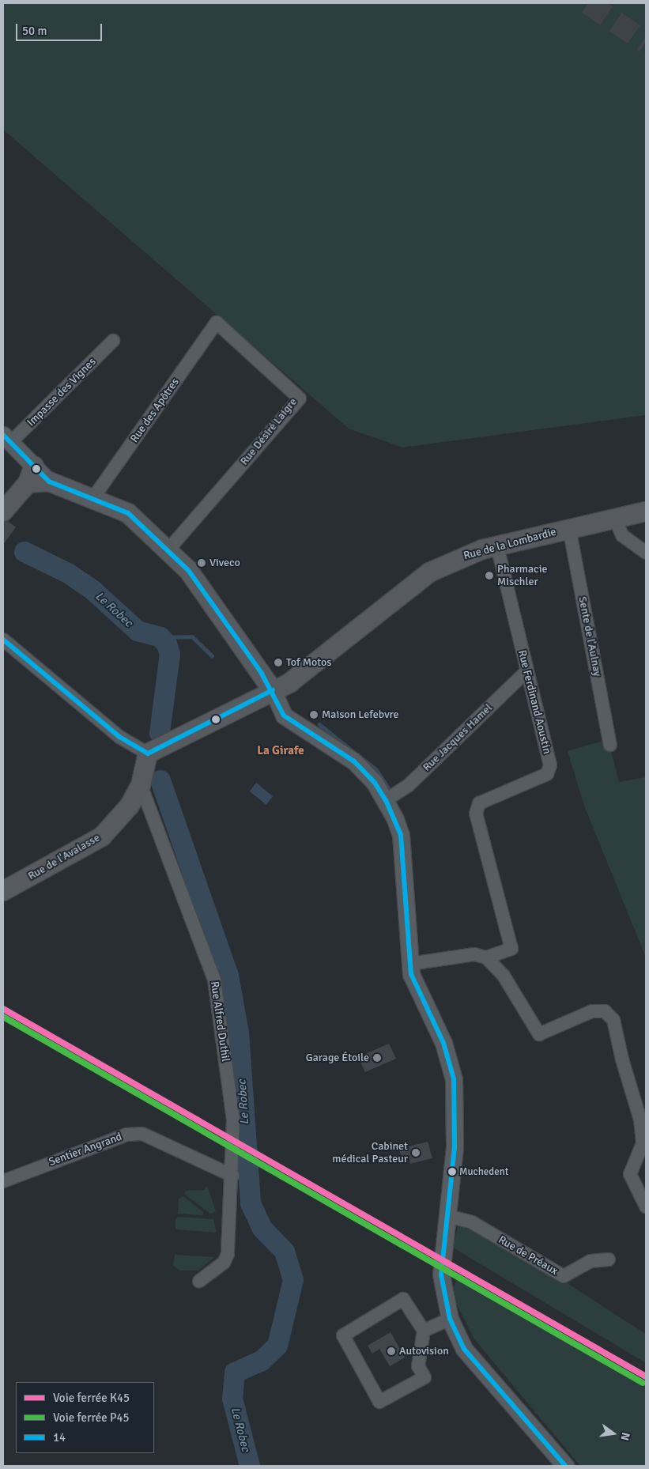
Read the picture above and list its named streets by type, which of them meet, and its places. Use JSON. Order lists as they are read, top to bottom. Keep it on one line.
{"streets":{"main road":["Rue de la Lombardie","Rue de l'Avalasse"],"street":["Impasse des Vignes","Rue des Apôtres","Rue Désiré Laigre","Sente de l'Aulnay","Rue Ferdinand Aoustin","Rue Jacques Hamel","Rue Alfred Duthil","Sentier Angrand","Rue de Préaux"]},"crossings":[["Rue des Apôtres","Rue Désiré Laigre"],["Rue de la Lombardie","Sente de l'Aulnay"],["Rue de la Lombardie","Rue Ferdinand Aoustin"],["Rue de la Lombardie","Rue de l'Avalasse"],["Rue Ferdinand Aoustin","Rue Jacques Hamel"],["Rue de l'Avalasse","Rue Alfred Duthil"],["Rue Alfred Duthil","Sentier Angrand"]],"districts":["La Girafe"],"water":["Le Robec"],"places":["Viveco","Pharmacie Mischler","Tof Motos","Maison Lefebvre","Garage Étoile","Cabinet médical Pasteur","Muchedent","Autovision"],"lines":["transit line 14","rail line K45","rail line P45"],"legend":["Voie ferrée K45","Voie ferrée P45","14"],"scale_bar":"50 m","north":"right"}
